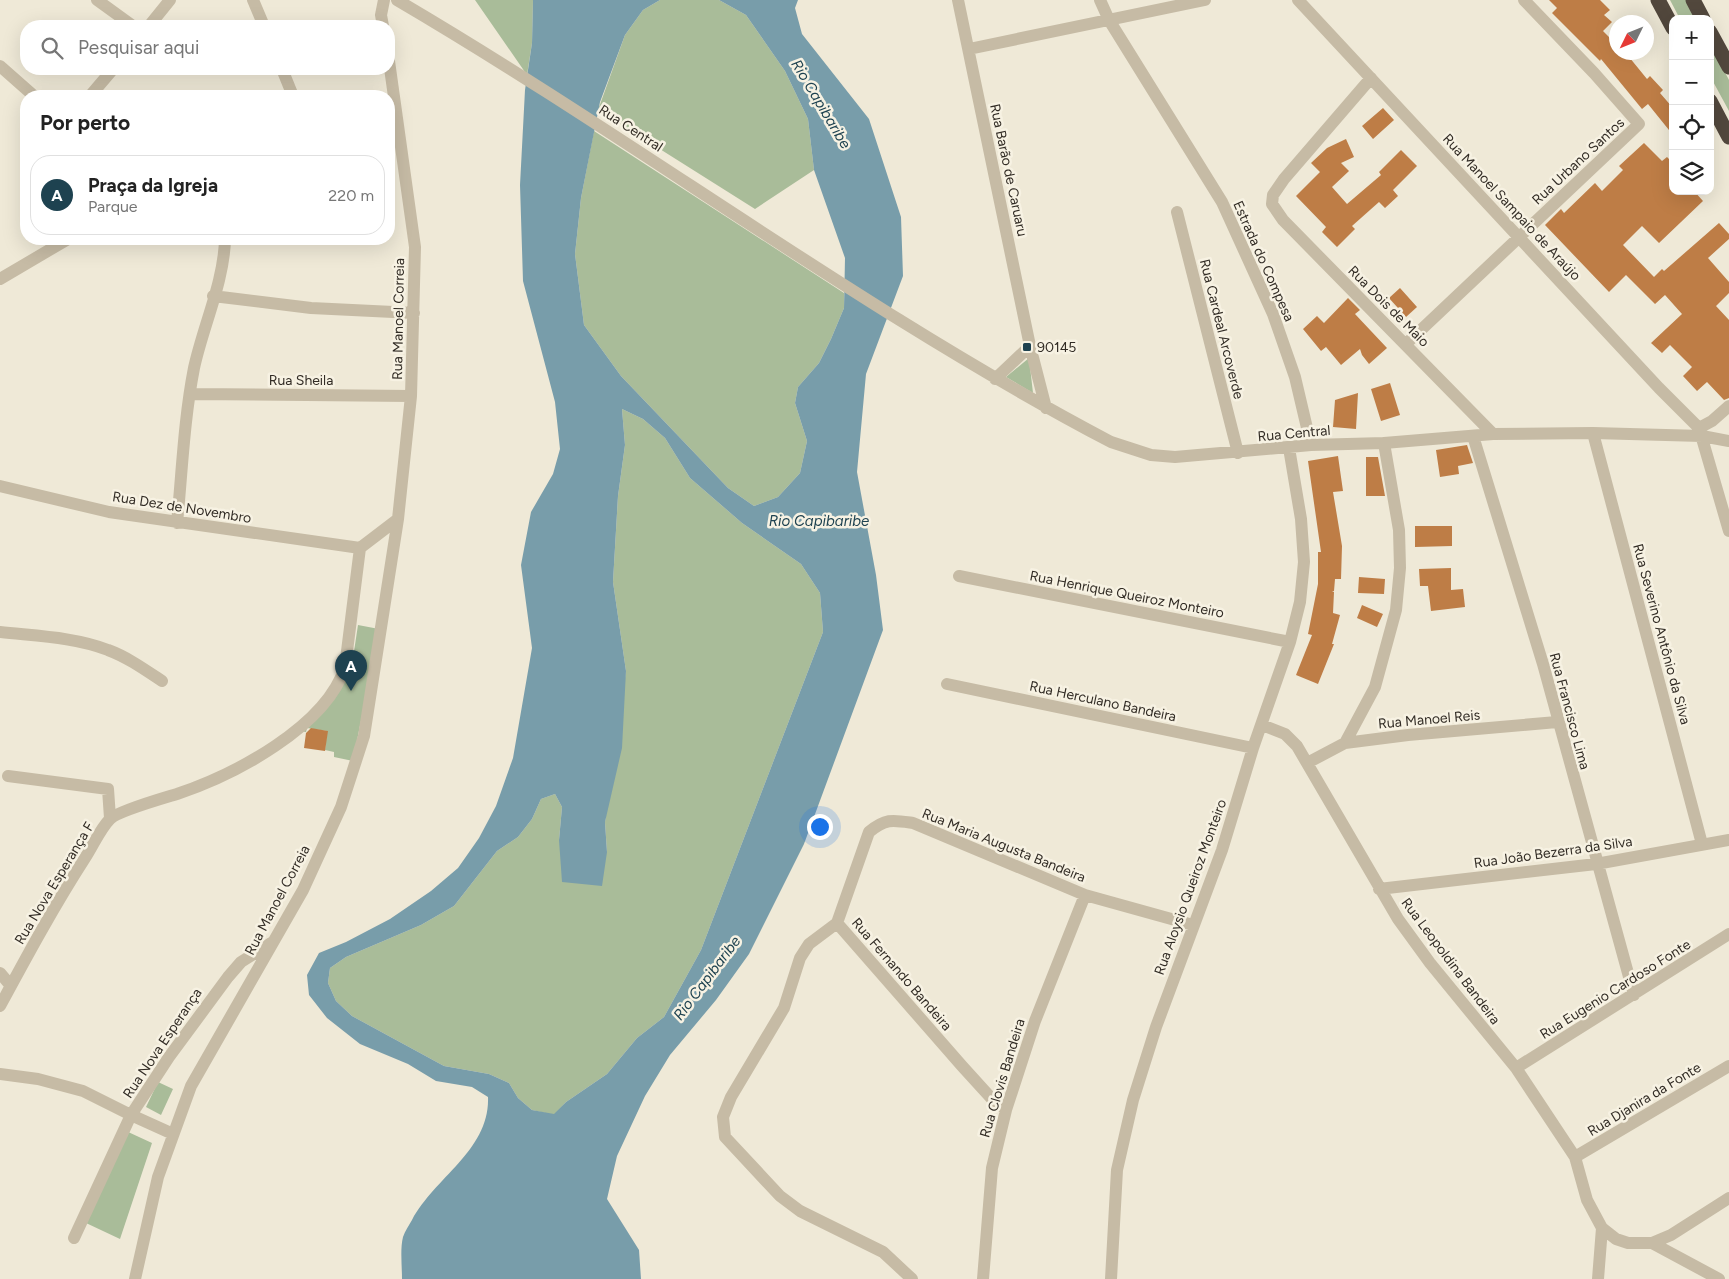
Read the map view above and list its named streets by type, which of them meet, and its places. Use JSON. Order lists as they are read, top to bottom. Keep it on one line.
{"streets":{"street":["Rua Central","Rua Urbano Santos","Rua Barão de Caruaru","Rua Manoel Sampaio de Araújo","Estrada do Compesa","Rua Dois de Maio","Rua Manoel Correia","Rua Cardeal Arcoverde","Rua Sheila","Rua Dez de Novembro","Rua Henrique Queiroz Monteiro","Rua Severino Antônio da Silva","Rua Herculano Bandeira","Rua Francisco Lima","Rua Manoel Reis","Rua Maria Augusta Bandeira","Rua João Bezerra da Silva","Rua Nova Esperança F","Rua Aloysio Queiroz Monteiro","Rua Leopoldina Bandeira","Rua Fernando Bandeira","Rua Eugenio Cardoso Fonte","Rua Nova Esperança","Rua Clovis Bandeira","Rua Djanira da Fonte"]},"crossings":[["Rua Central","Rua Barão de Caruaru"],["Rua Central","Rua Manoel Sampaio de Araújo"],["Rua Central","Estrada do Compesa"],["Rua Central","Rua Dois de Maio"],["Rua Central","Rua Cardeal Arcoverde"],["Rua Central","Rua Severino Antônio da Silva"],["Rua Central","Rua Francisco Lima"],["Rua Central","Rua Aloysio Queiroz Monteiro"],["Rua Urbano Santos","Rua Manoel Sampaio de Araújo"],["Rua Urbano Santos","Rua Dois de Maio"],["Rua Manoel Sampaio de Araújo","Rua Dois de Maio"],["Rua Manoel Correia","Rua Sheila"],["Rua Manoel Correia","Rua Nova Esperança"],["Rua Dez de Novembro","Rua Nova Esperança F"],["Rua Henrique Queiroz Monteiro","Rua Aloysio Queiroz Monteiro"],["Rua Severino Antônio da Silva","Rua João Bezerra da Silva"],["Rua Herculano Bandeira","Rua Aloysio Queiroz Monteiro"],["Rua Francisco Lima","Rua Manoel Reis"],["Rua Francisco Lima","Rua João Bezerra da Silva"],["Rua Francisco Lima","Rua Eugenio Cardoso Fonte"],["Rua Manoel Reis","Rua Leopoldina Bandeira"],["Rua Maria Augusta Bandeira","Rua Aloysio Queiroz Monteiro"],["Rua Maria Augusta Bandeira","Rua Fernando Bandeira"],["Rua Maria Augusta Bandeira","Rua Clovis Bandeira"],["Rua João Bezerra da Silva","Rua Leopoldina Bandeira"],["Rua Aloysio Queiroz Monteiro","Rua Leopoldina Bandeira"],["Rua Leopoldina Bandeira","Rua Eugenio Cardoso Fonte"],["Rua Leopoldina Bandeira","Rua Djanira da Fonte"],["Rua Fernando Bandeira","Rua Clovis Bandeira"]],"water":["Rio Capibaribe"],"places":{"transit":["90145"]},"north":"bottom left","page":{"map_buttons":["+","−"],"search":"Pesquisar aqui","heading":"Por perto","list":[{"mark":"A","name":"Praça da Igreja","note":"Parque","value":"220 m"}],"pins":"A"}}
